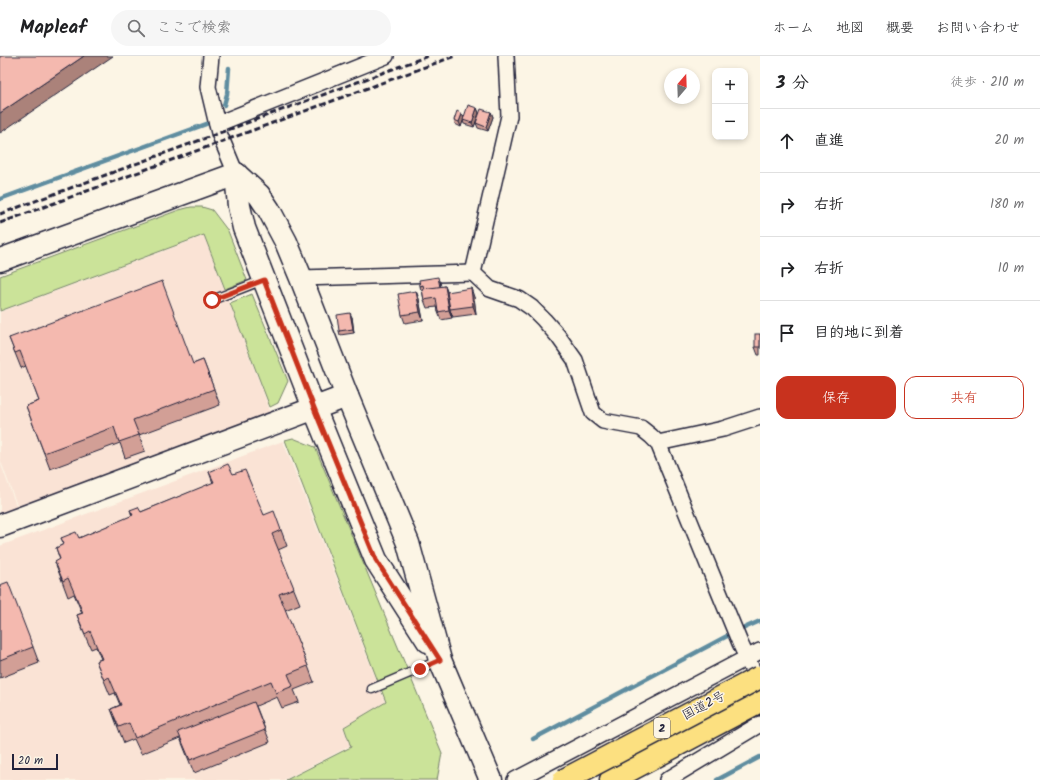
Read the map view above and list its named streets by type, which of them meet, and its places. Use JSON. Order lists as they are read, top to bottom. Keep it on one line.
{"streets":{"highway":["国道2号","2"]},"scale_bar":"20 m","north":"top","page":{"header":"Mapleaf","search":"ここで検索","nav":["ホーム","地図","概要","お問い合わせ"],"heading":["3 分","徒歩 · 210 m"],"map_buttons":["+","−"],"list":[["直進","20 m"],["右折","180 m"],["右折","10 m"],"目的地に到着"],"buttons":["保存","共有"],"scale":"20 m"}}
